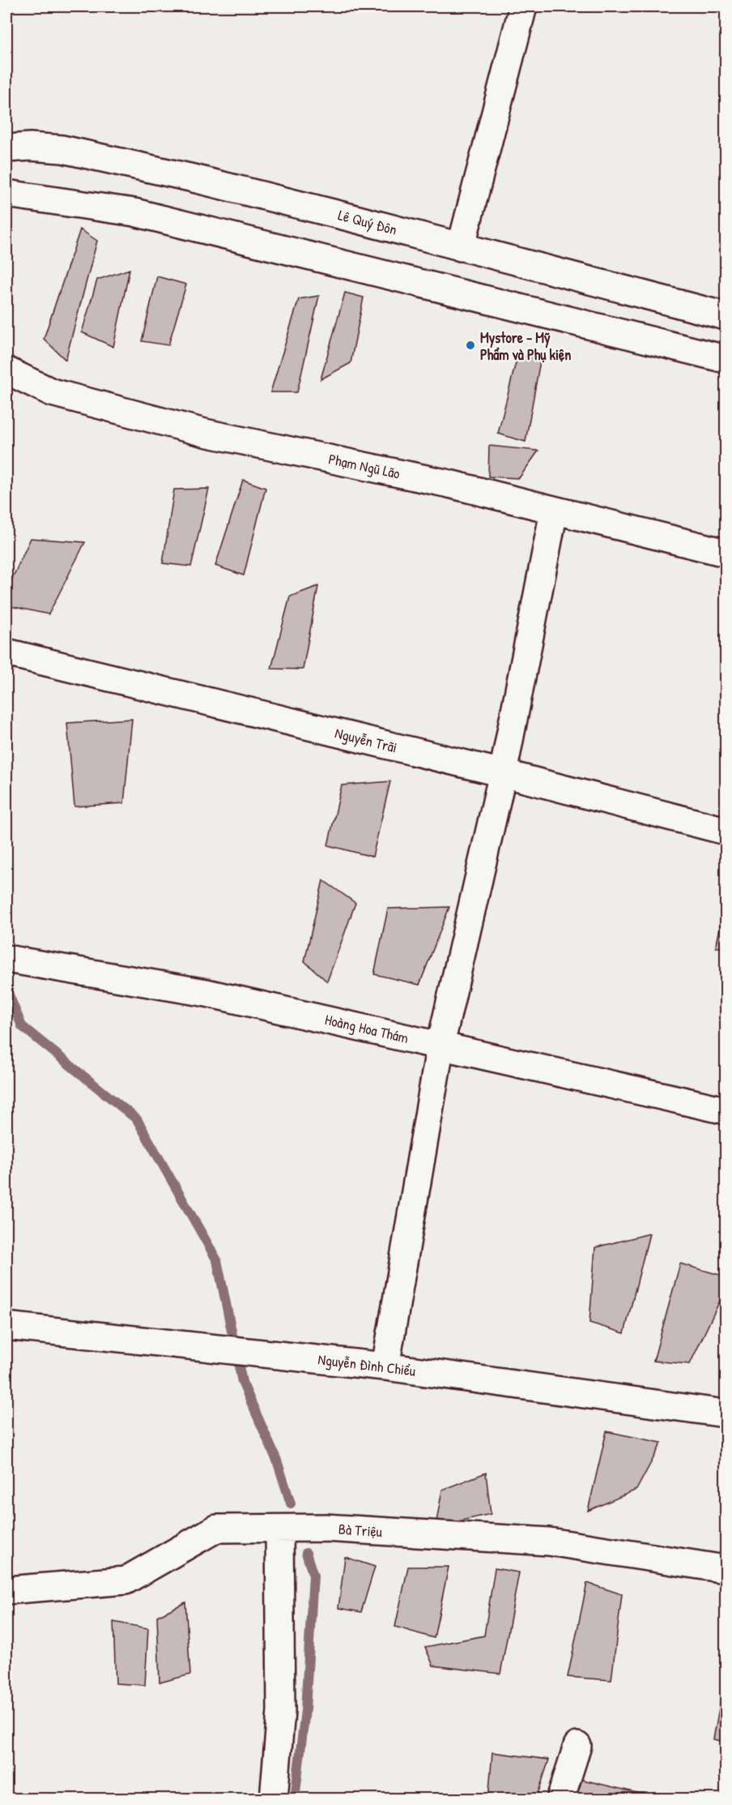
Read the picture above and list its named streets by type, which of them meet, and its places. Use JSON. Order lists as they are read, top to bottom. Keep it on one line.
{"streets":{"street":["Lê Quý Đôn","Phạm Ngũ Lão","Nguyễn Trãi","Hoàng Hoa Thám","Nguyễn Đình Chiểu","Bà Triệu"]},"places":["Mystore - Mỹ Phẩm và Phụ kiện"]}
